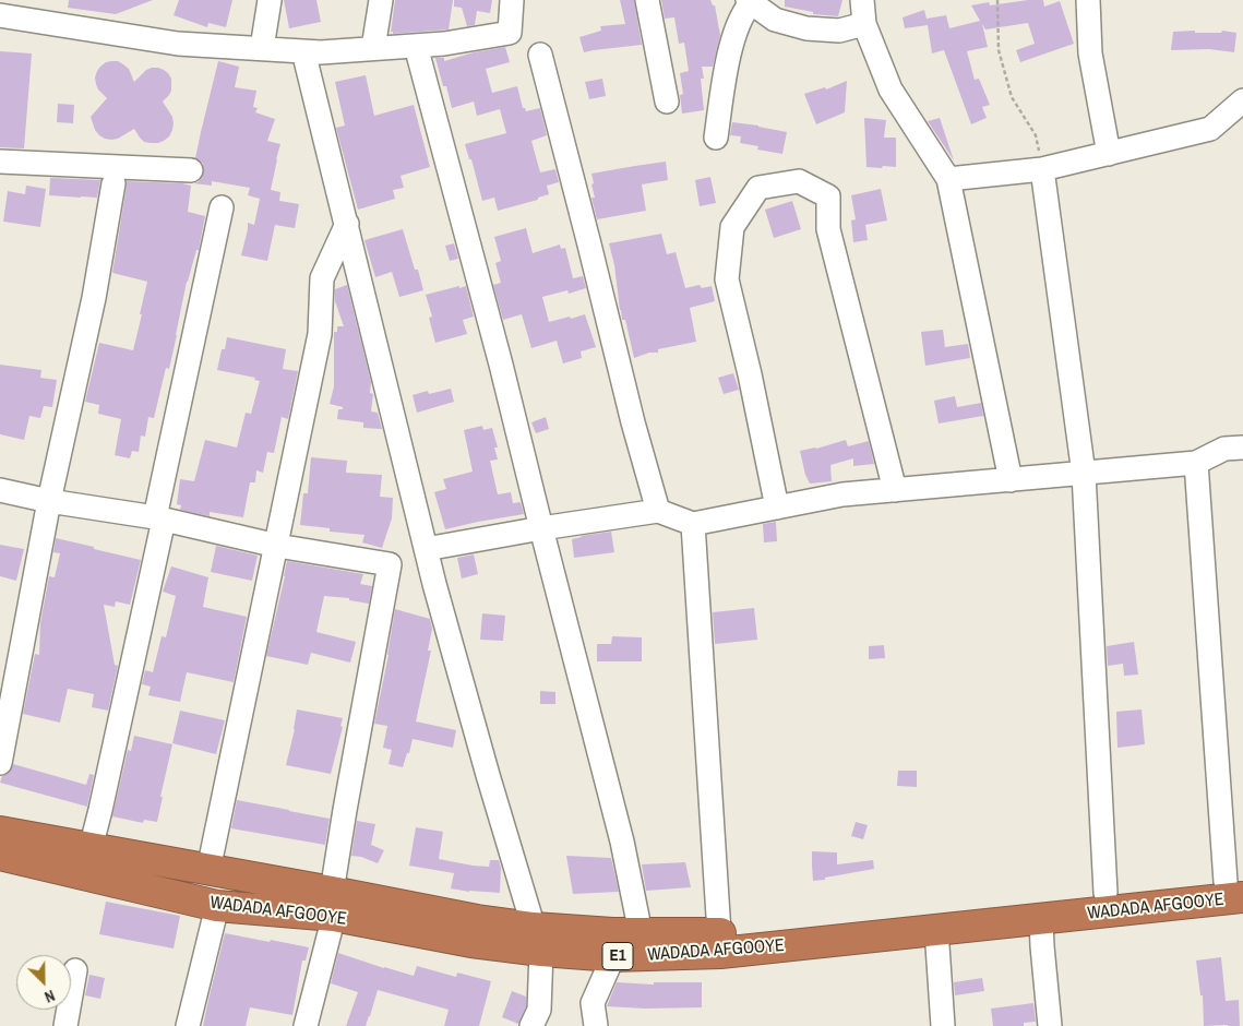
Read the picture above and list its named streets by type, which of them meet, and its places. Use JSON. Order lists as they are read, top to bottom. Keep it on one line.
{"streets":{"highway":["WADADA AFGOOYE","E1"]},"north":"bottom right"}
